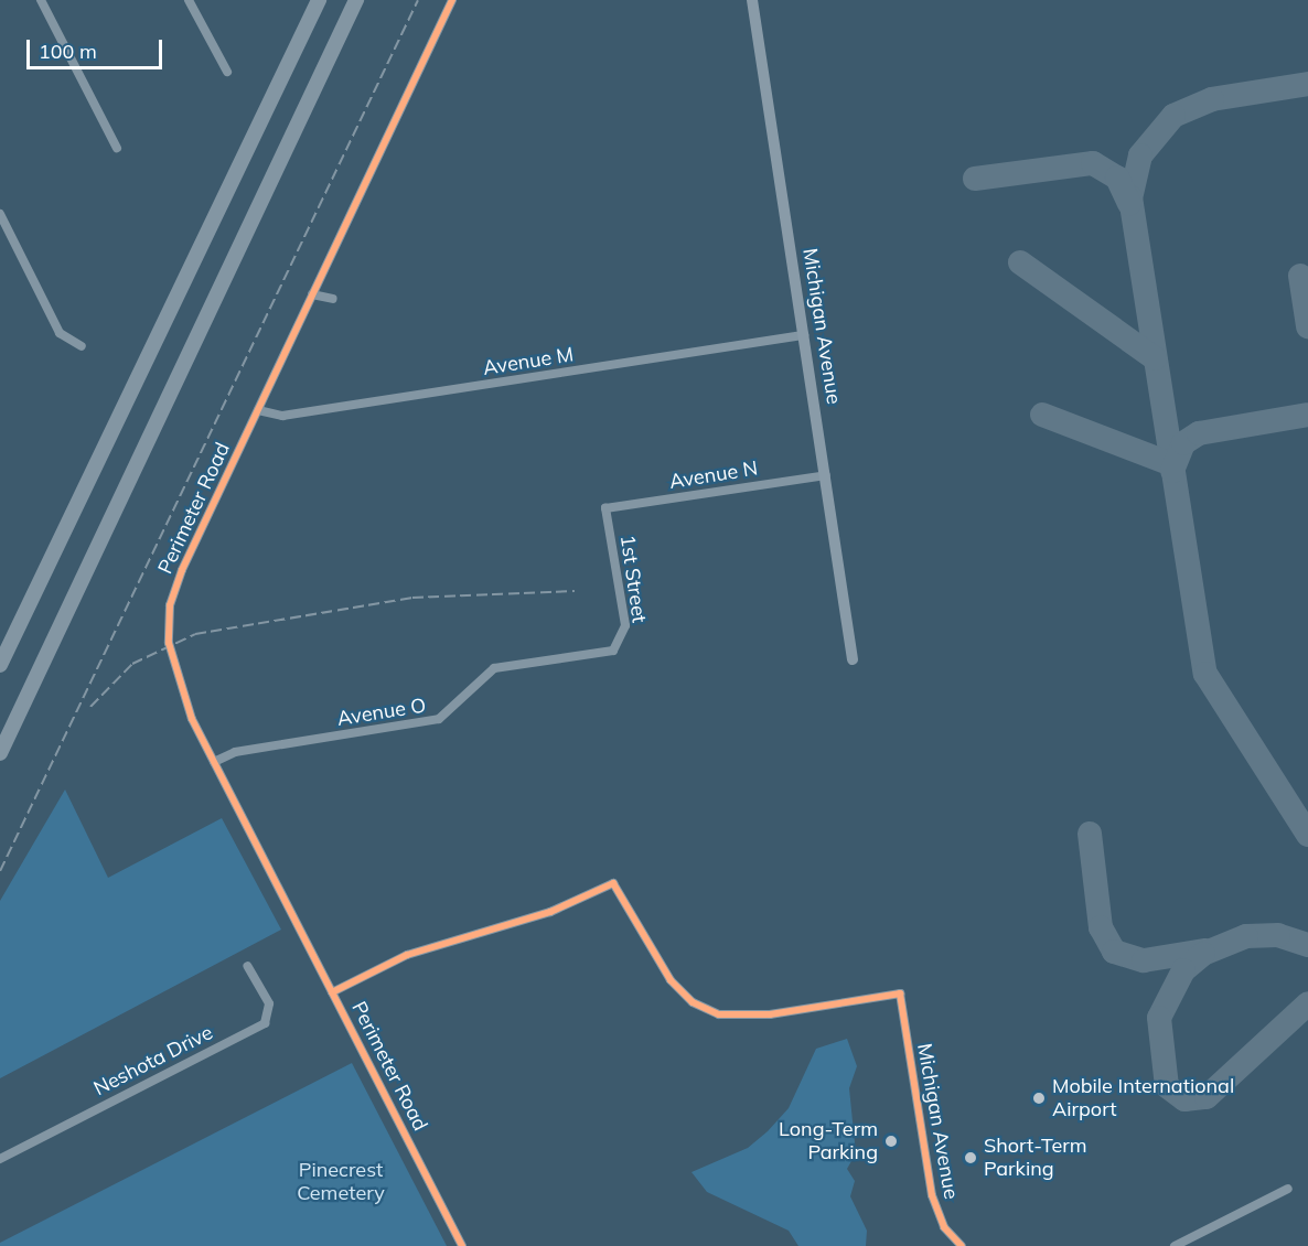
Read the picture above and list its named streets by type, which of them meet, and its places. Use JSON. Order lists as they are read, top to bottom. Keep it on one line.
{"streets":{"street":["Michigan Avenue","Avenue M","Avenue N","Perimeter Road","1st Street","Avenue O","Neshota Drive"]},"crossings":[["Michigan Avenue","Avenue M"],["Michigan Avenue","Avenue N"],["Michigan Avenue","Perimeter Road"],["Avenue M","Perimeter Road"],["Avenue N","1st Street"],["Perimeter Road","Avenue O"],["1st Street","Avenue O"]],"parks":["Pinecrest Cemetery"],"places":["Mobile International Airport","Long-Term Parking","Short-Term Parking"],"scale_bar":"100 m"}
